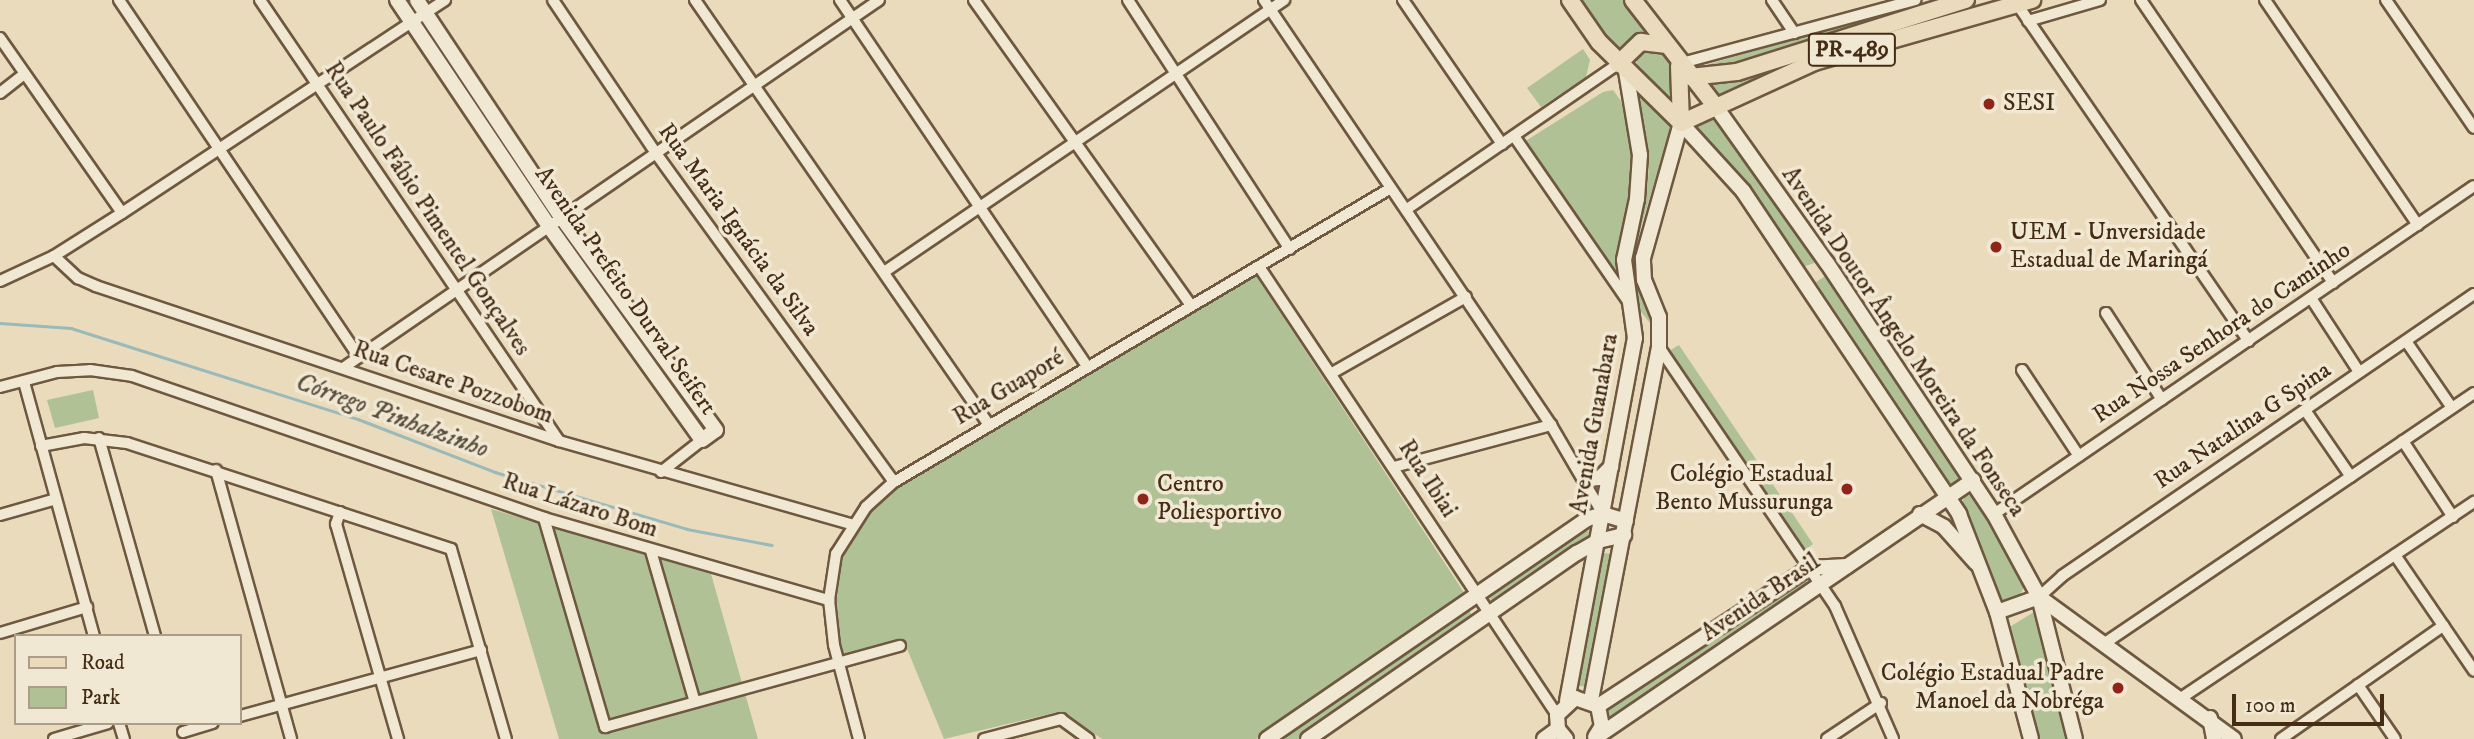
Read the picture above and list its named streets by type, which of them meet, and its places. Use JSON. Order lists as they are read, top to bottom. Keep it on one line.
{"streets":{"main road":["PR-489","Avenida Doutor Ângelo Moreira da Fonseca"],"street":["Rua Paulo Fábio Pimentel Gonçalves","Rua Maria Ignácia da Silva","Avenida Prefeito Durval Seifert","Rua Nossa Senhora do Caminho","Rua Cesare Pozzobom","Rua Guaporé","Avenida Guanabara","Rua Natalina G Spina","Rua Ibiai","Rua Lázaro Bom","Avenida Brasil"]},"crossings":[["PR-489","Avenida Doutor Ângelo Moreira da Fonseca"],["PR-489","Avenida Guanabara"],["Rua Paulo Fábio Pimentel Gonçalves","Rua Cesare Pozzobom"],["Rua Maria Ignácia da Silva","Rua Guaporé"],["Rua Nossa Senhora do Caminho","Avenida Doutor Ângelo Moreira da Fonseca"],["Avenida Doutor Ângelo Moreira da Fonseca","Avenida Guanabara"],["Avenida Doutor Ângelo Moreira da Fonseca","Rua Natalina G Spina"],["Rua Cesare Pozzobom","Rua Guaporé"],["Rua Guaporé","Rua Ibiai"],["Rua Guaporé","Rua Lázaro Bom"],["Avenida Guanabara","Avenida Brasil"]],"water":["Córrego Pinhalzinho"],"places":["SESI","UEM - Unversidade Estadual de Maringá","Colégio Estadual Bento Mussurunga","Centro Poliesportivo","Colégio Estadual Padre Manoel da Nobréga"],"legend":["Road","Park"],"scale_bar":"100 m"}
